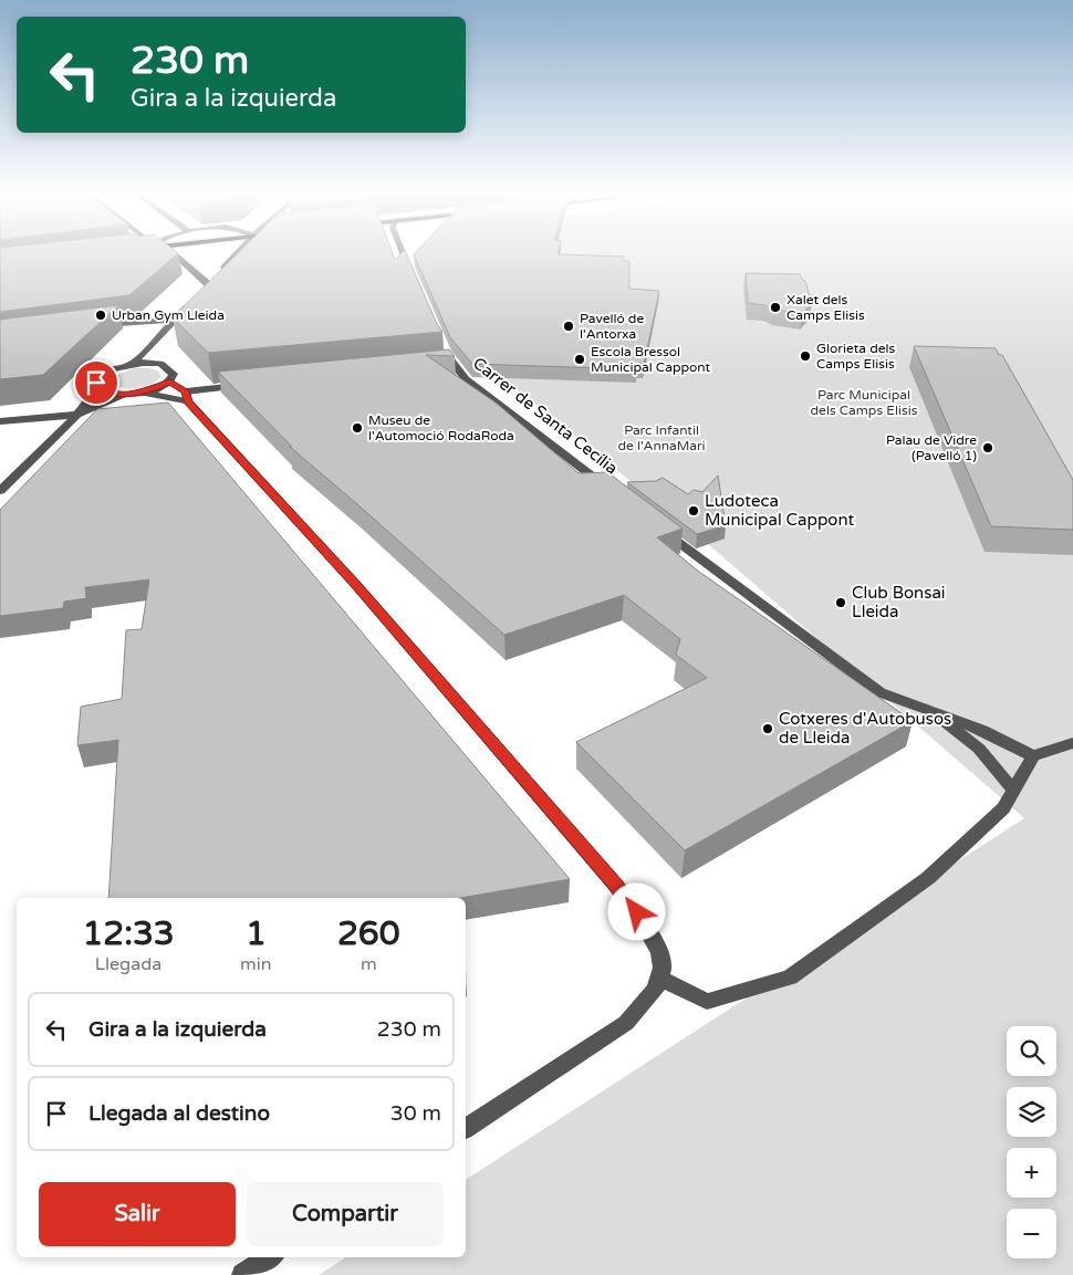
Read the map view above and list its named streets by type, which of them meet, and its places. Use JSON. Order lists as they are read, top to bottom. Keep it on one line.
{"streets":{"street":["Carrer de Santa Cecília"]},"parks":["Parc Municipal dels Camps Elisis","Parc Infantil de l'AnnaMari"],"places":["Xalet dels Camps Elisis","Urban Gym Lleida","Pavelló de l'Antorxa","Glorieta dels Camps Elisis","Escola Bressol Municipal Cappont","Museu de l'Automoció RodaRoda","Palau de Vidre (Pavelló 1)","Ludoteca Municipal Cappont","Club Bonsai Lleida","Cotxeres d'Autobusos de Lleida"],"page":{"turn":["230 m","Gira a la izquierda"],"eta":["12:33","Llegada","1","min","260","m"],"list":[{"name":"Gira a la izquierda","value":"230 m"},{"name":"Llegada al destino","value":"30 m"}],"map_buttons":["+","−"],"buttons":["Salir","Compartir"]}}
